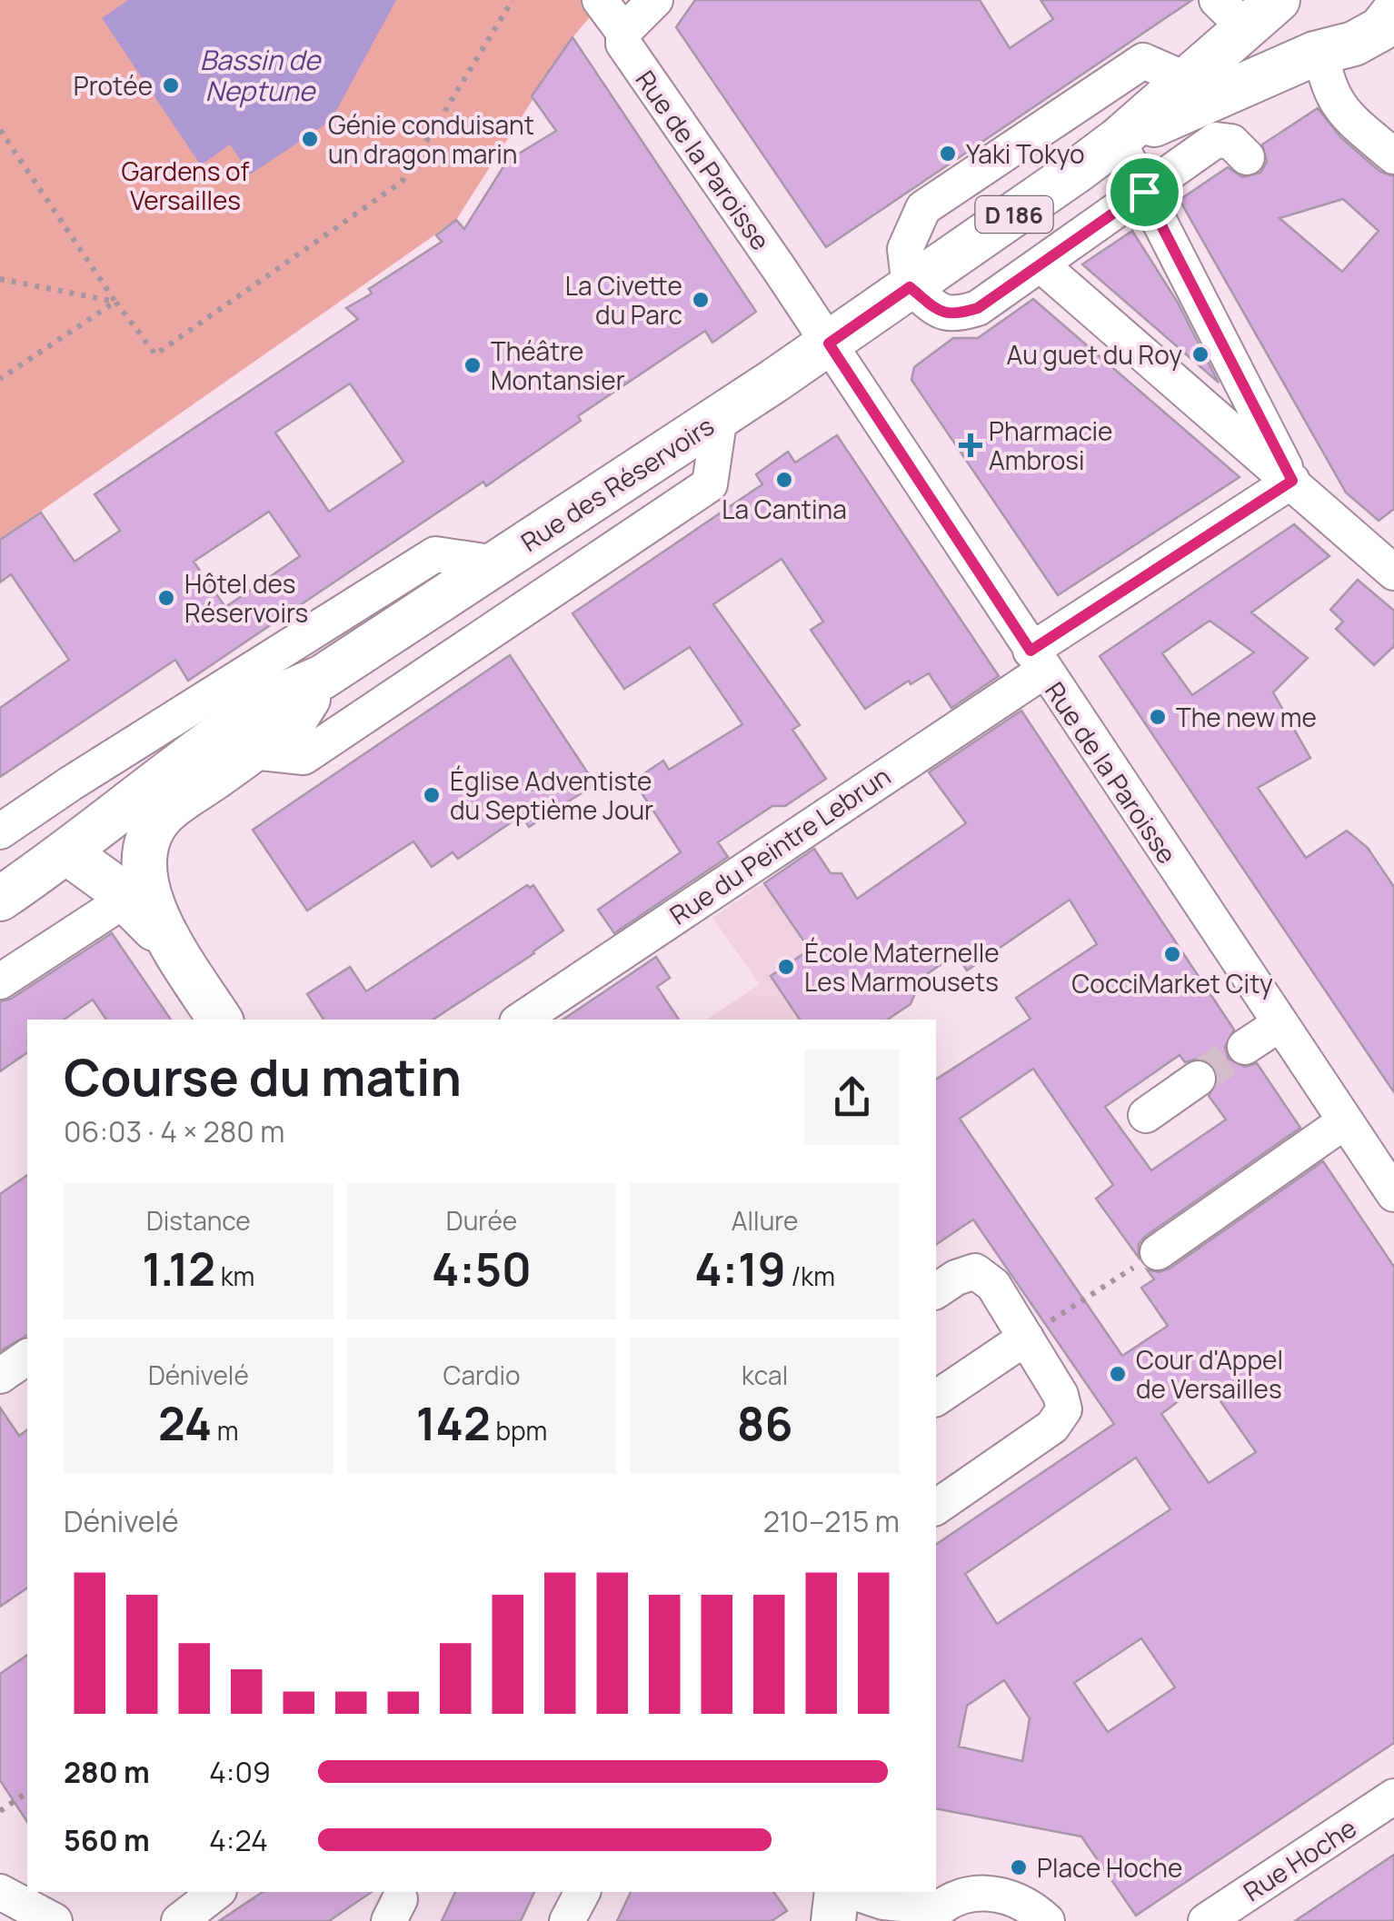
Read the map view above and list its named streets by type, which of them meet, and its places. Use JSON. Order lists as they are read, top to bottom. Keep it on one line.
{"streets":{"main road":["D 186","Rue des Réservoirs"],"street":["Rue de la Paroisse","Rue du Peintre Lebrun","Rue Hoche"]},"crossings":[["Rue de la Paroisse","Rue des Réservoirs"],["Rue de la Paroisse","Rue du Peintre Lebrun"]],"water":["Bassin de Neptune"],"parks":["Gardens of Versailles"],"places":{"other":["Protée","Génie conduisant un dragon marin","Yaki Tokyo","La Civette du Parc","Au guet du Roy","Théâtre Montansier","La Cantina","Hôtel des Réservoirs","The new me","Église Adventiste du Septième Jour","CocciMarket City","École Maternelle Les Marmousets","Cour d'Appel de Versailles","Place Hoche"],"health":["Pharmacie Ambrosi"]},"page":{"heading":["Course du matin","06:03 · 4 × 280 m"],"stats":[["Distance","1.12 km"],["Durée","4:50"],["Allure","4:19 /km"],["Dénivelé","24 m"],["Cardio","142 bpm"],["kcal","86"]],"chart":["Dénivelé","210–215 m"],"list":[{"name":"280 m","note":"4:09"},{"name":"560 m","note":"4:24"}]}}
